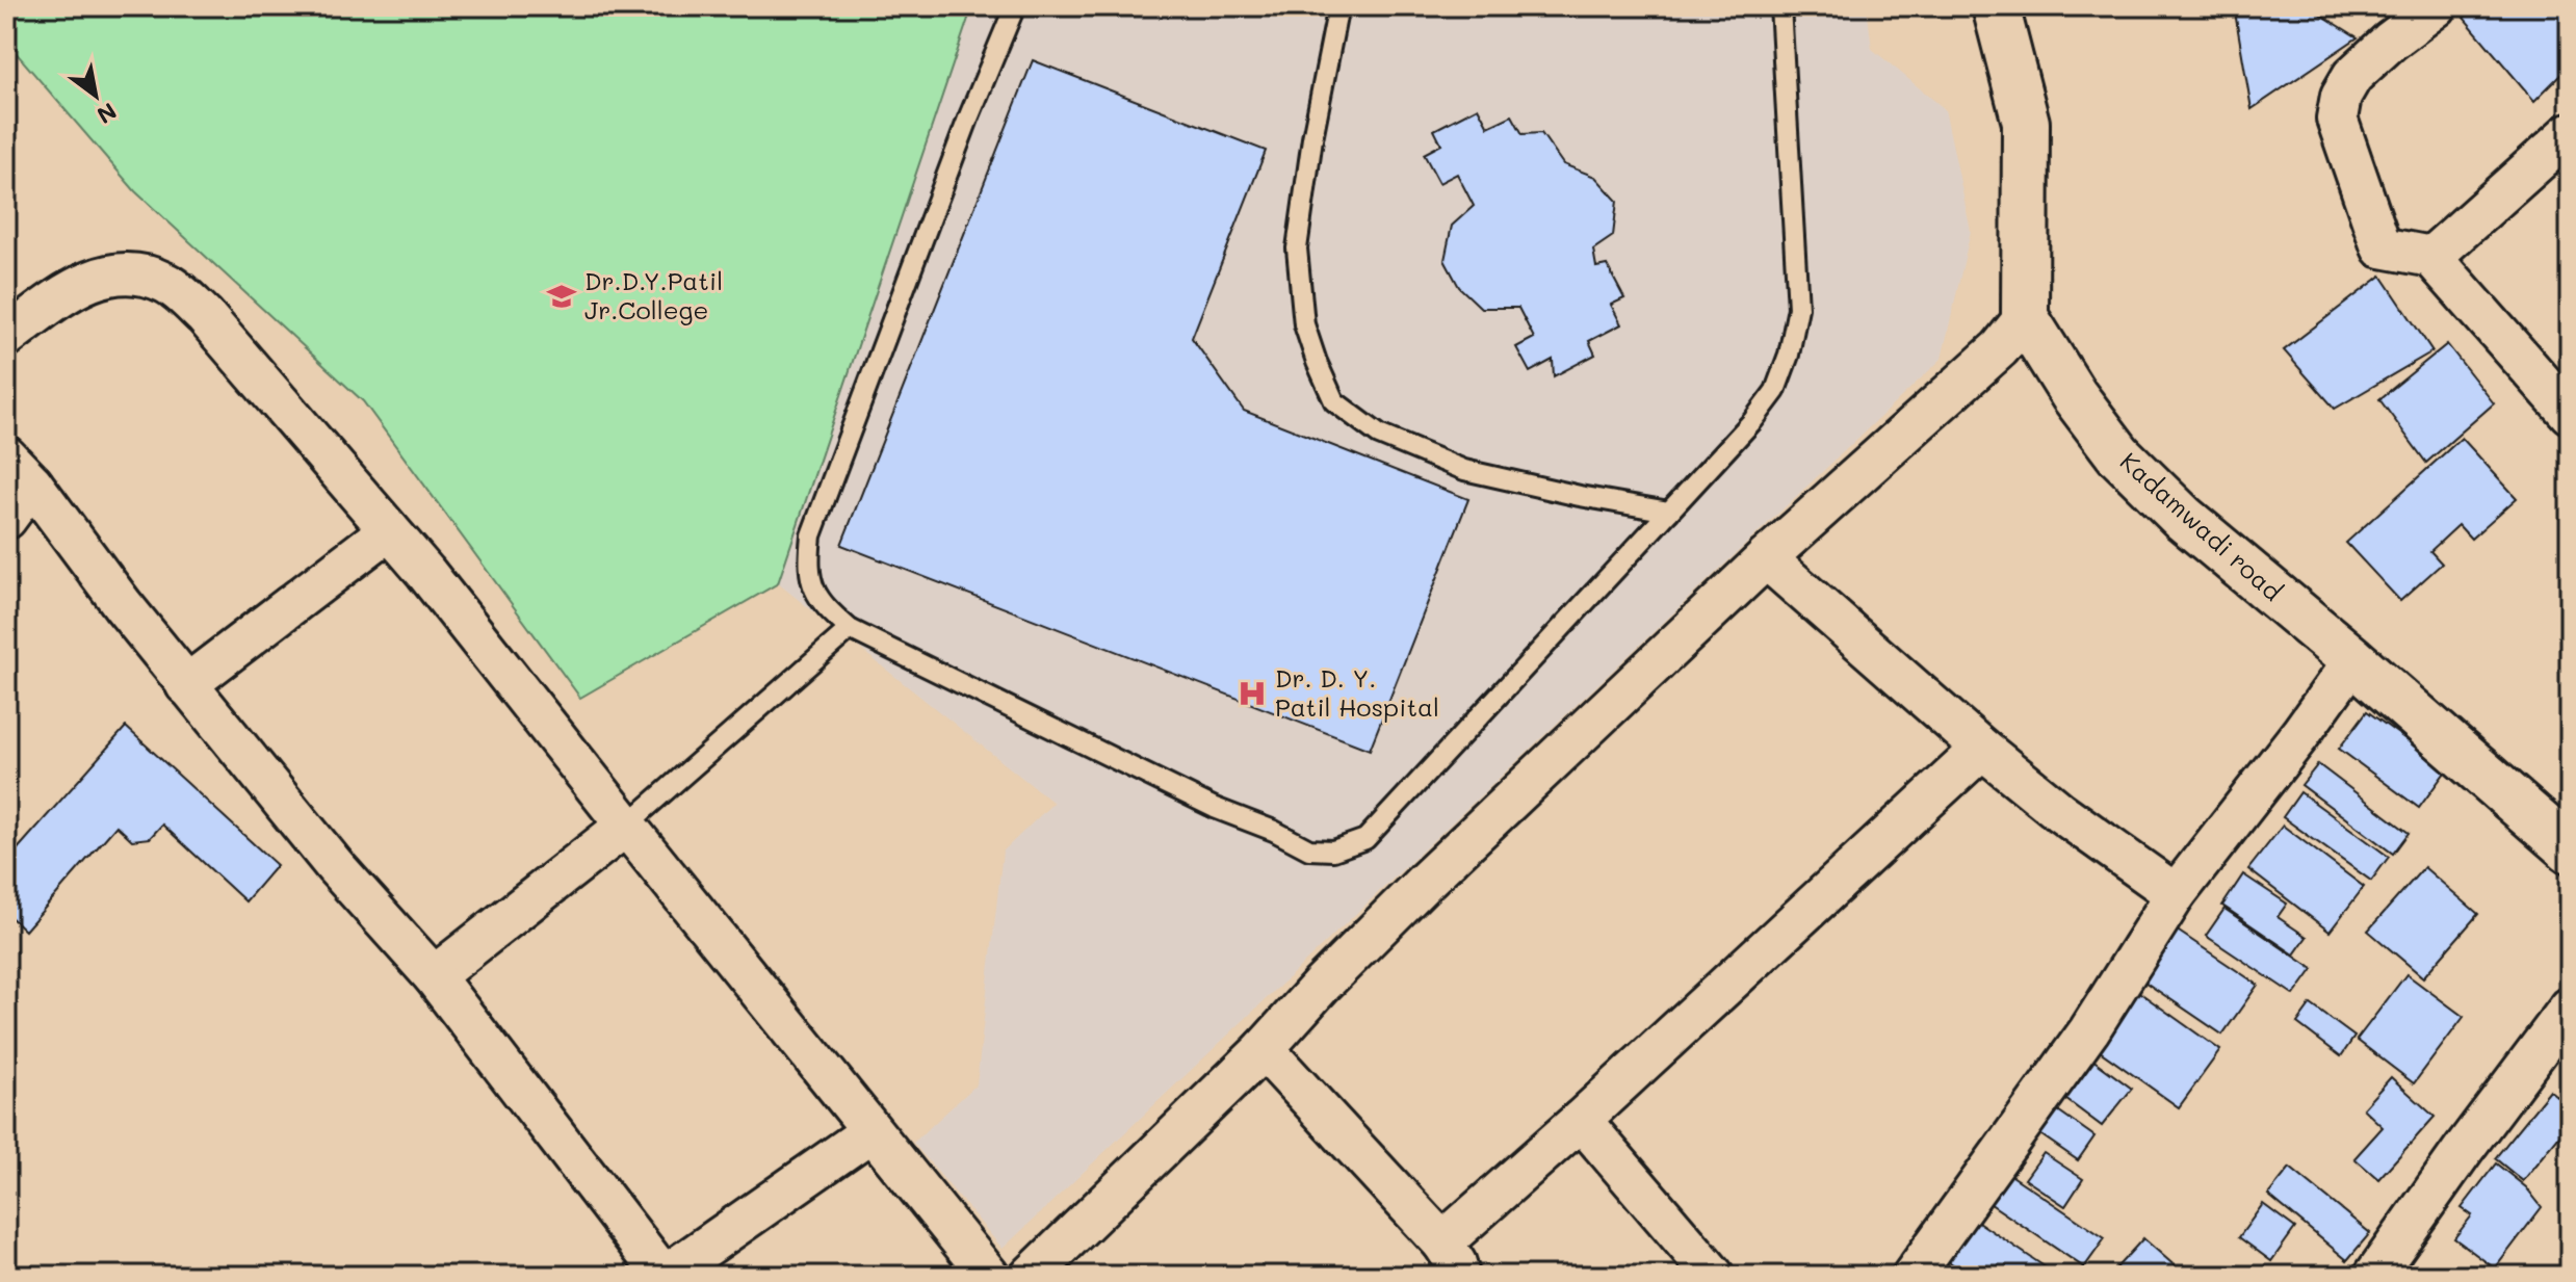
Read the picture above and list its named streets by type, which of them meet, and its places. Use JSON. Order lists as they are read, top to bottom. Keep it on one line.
{"streets":{"street":["Kadamwadi road"]},"places":{"school or university":["Dr.D.Y.Patil Jr.College"],"hospital":["Dr. D. Y. Patil Hospital"]},"north":"bottom right"}
